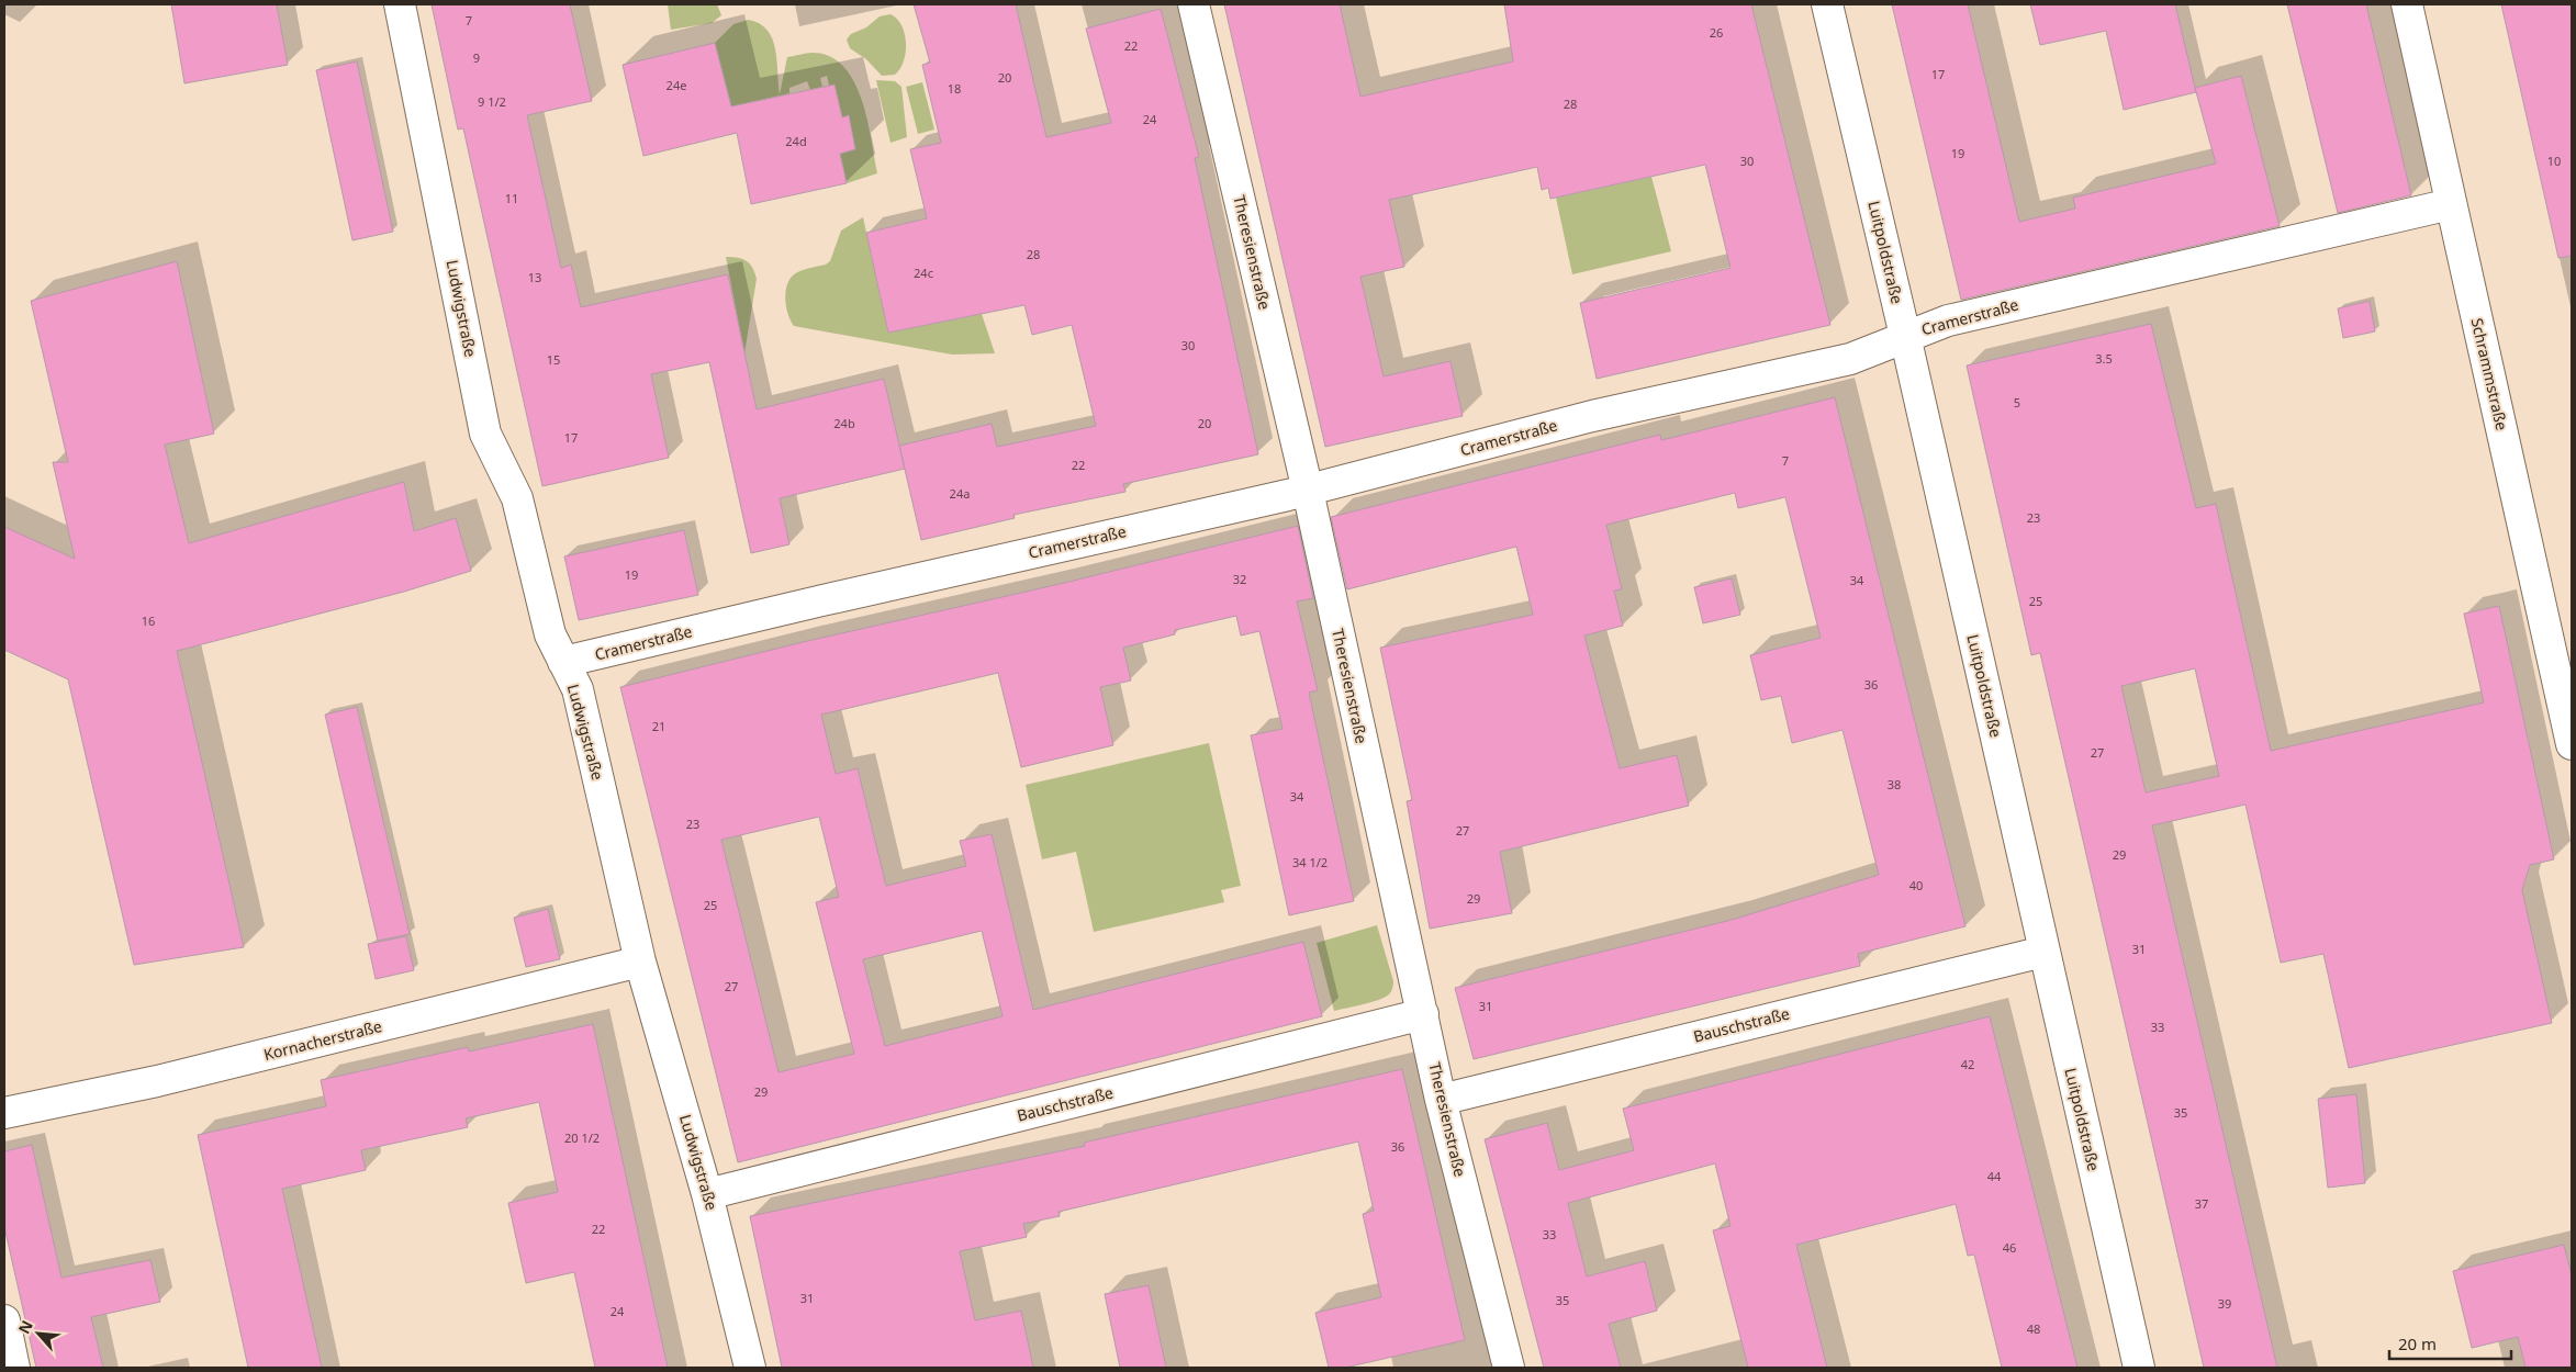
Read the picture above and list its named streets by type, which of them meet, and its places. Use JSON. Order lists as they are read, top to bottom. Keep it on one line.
{"streets":{"street":["Theresienstraße","Luitpoldstraße","Ludwigstraße","Cramerstraße","Schrammstraße","Bauschstraße","Kornacherstraße"]},"crossings":[["Theresienstraße","Cramerstraße"],["Theresienstraße","Bauschstraße"],["Luitpoldstraße","Cramerstraße"],["Luitpoldstraße","Bauschstraße"],["Ludwigstraße","Cramerstraße"],["Ludwigstraße","Bauschstraße"],["Ludwigstraße","Kornacherstraße"],["Cramerstraße","Schrammstraße"]],"house_numbers":["7","26","22","9","17","20","24e","18","9 1/2","28","24","24d","19","30","10","11","28","24c","13","30","3.5","15","5","24b","20","17","7","22","24a","23","19","32","34","25","16","36","21","27","38","34","23","27","29","34 1/2","40","29","25","31","27","31","33","42","29","35","20 1/2","36","44","37","22","33","46","31","35","39","24","48"],"scale_bar":"20 m","north":"top left"}
